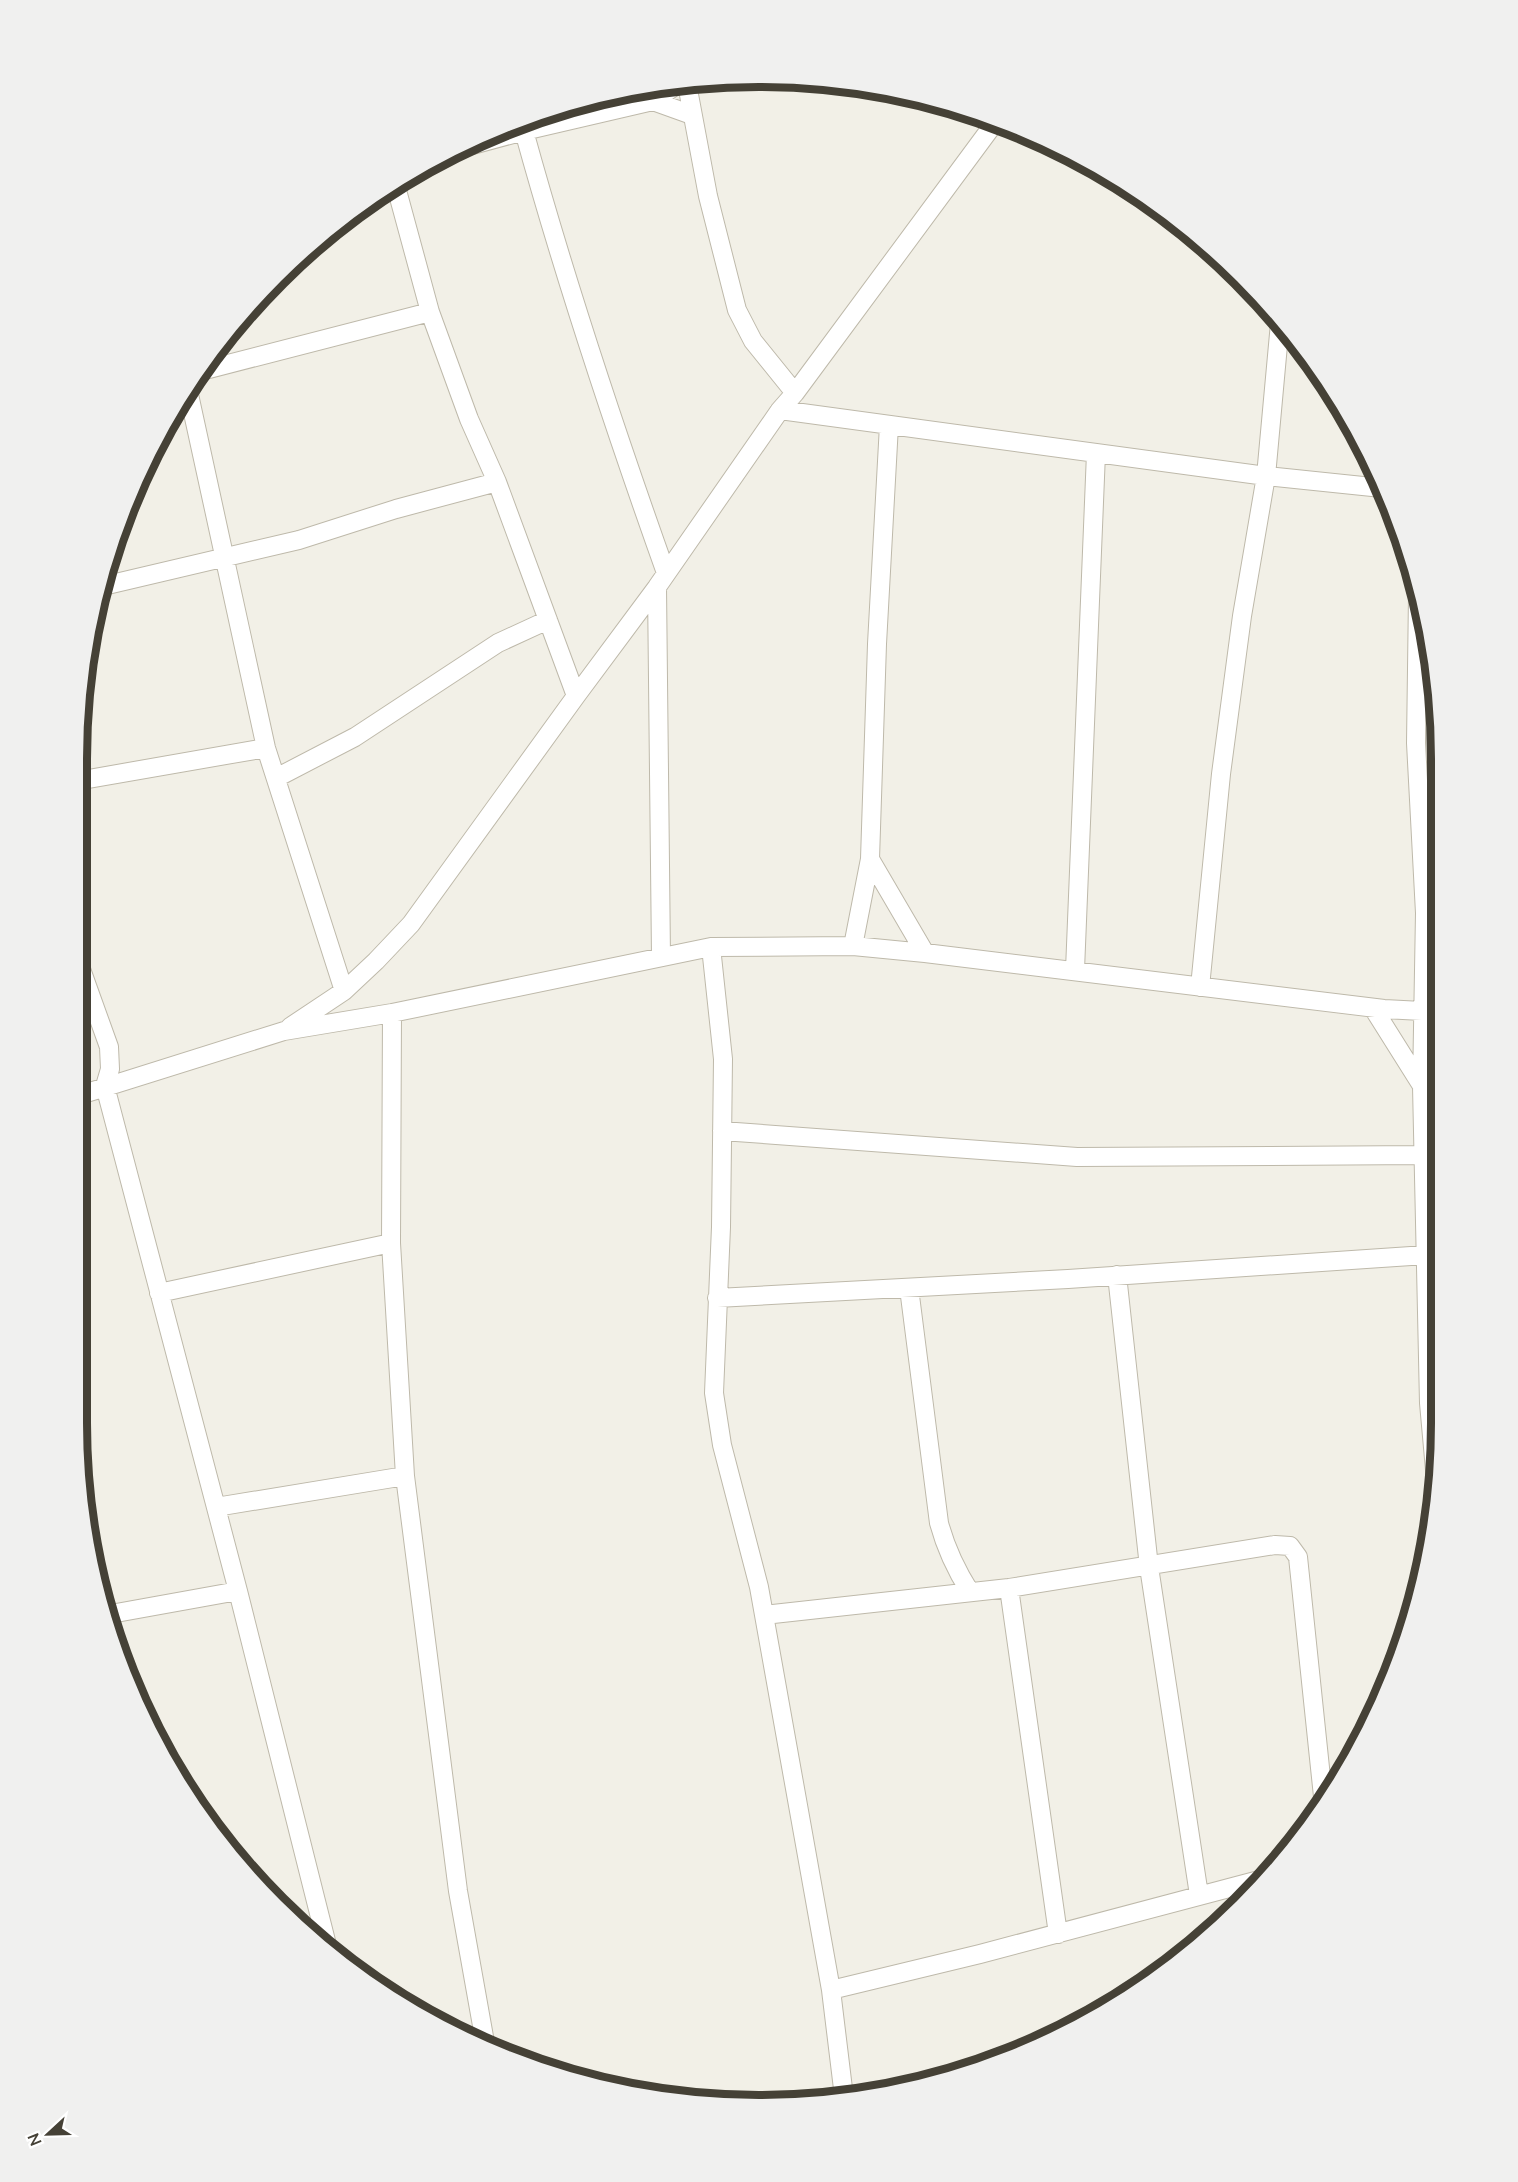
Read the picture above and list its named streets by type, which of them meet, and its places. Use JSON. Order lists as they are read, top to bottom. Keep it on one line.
{"north":"left"}
